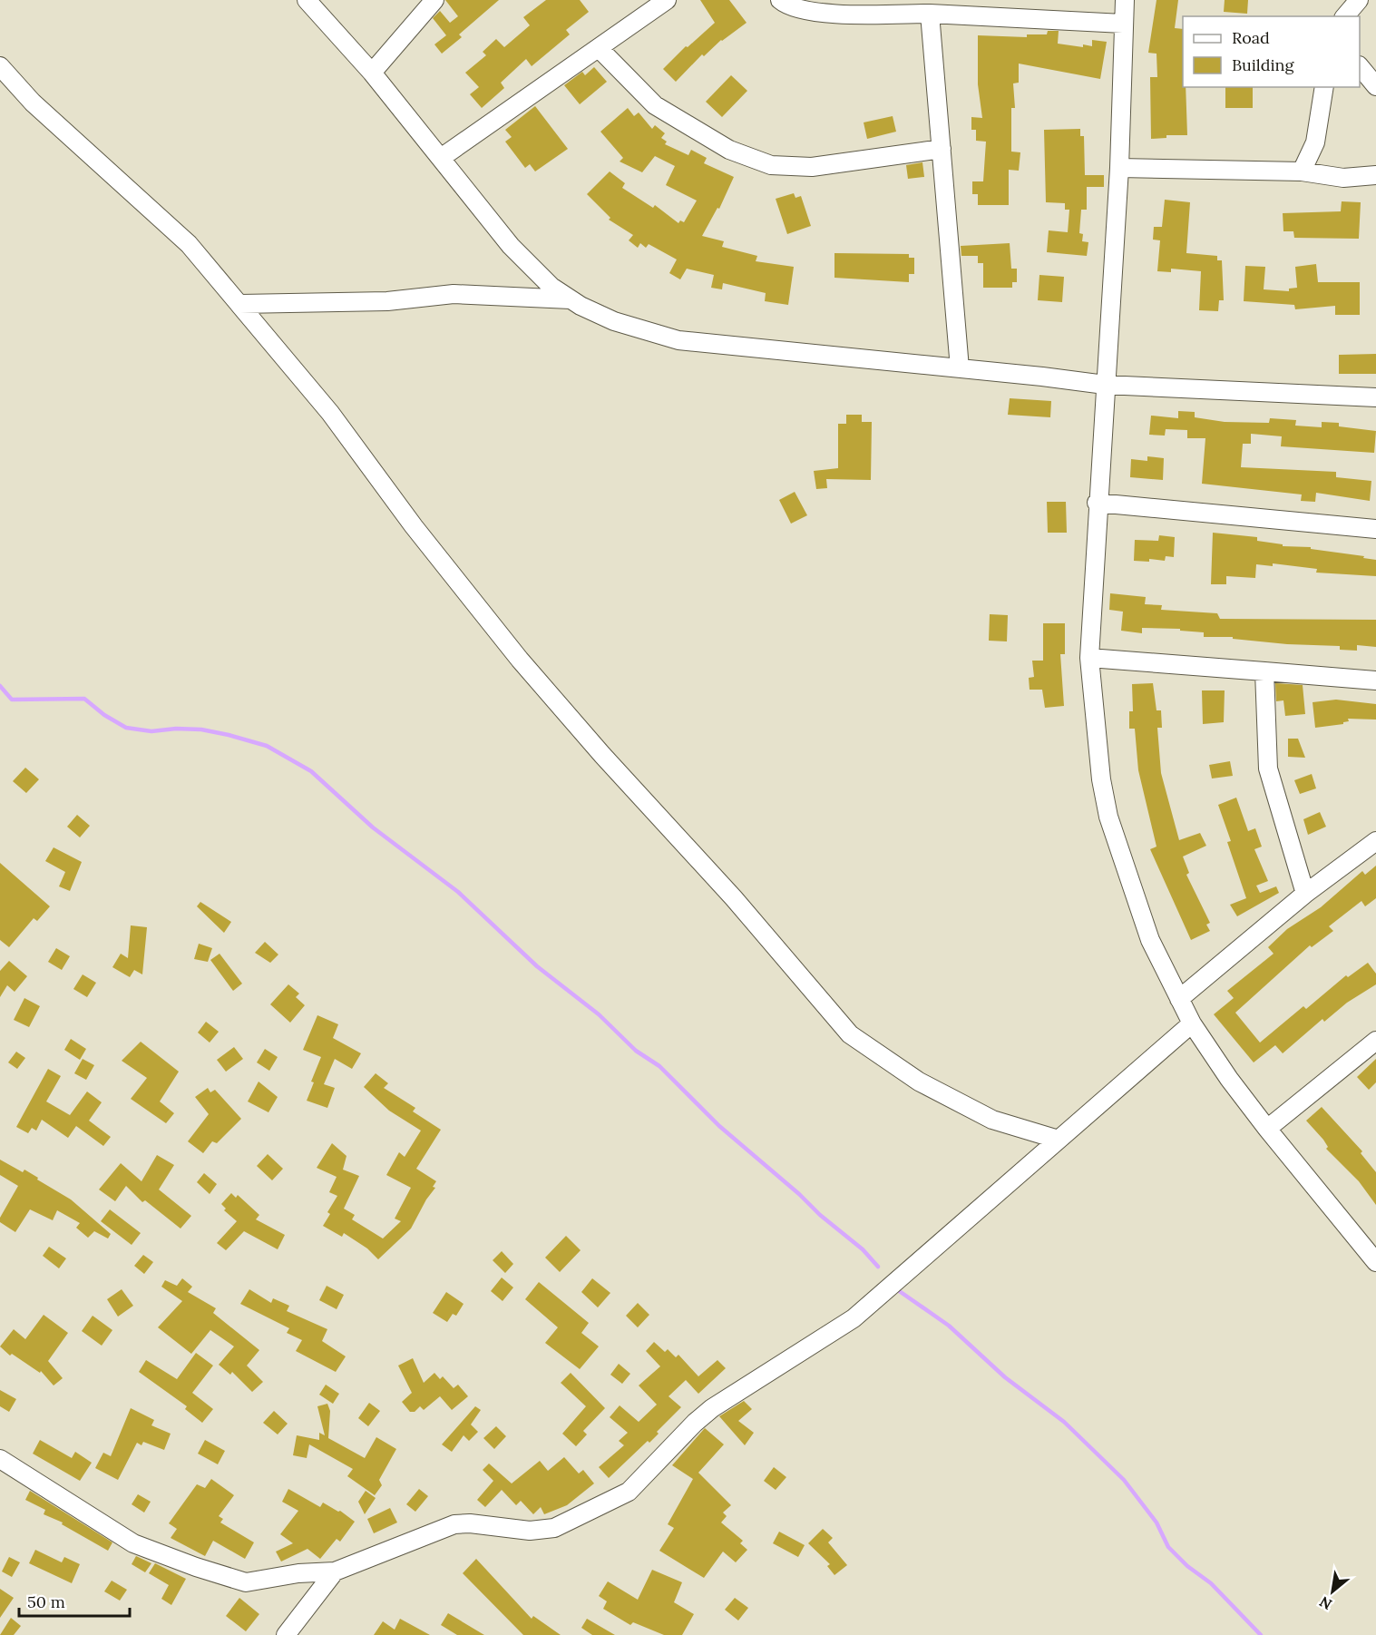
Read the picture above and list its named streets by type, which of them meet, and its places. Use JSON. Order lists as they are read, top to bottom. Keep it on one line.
{"legend":["Road","Building"],"scale_bar":"50 m","north":"bottom left"}
